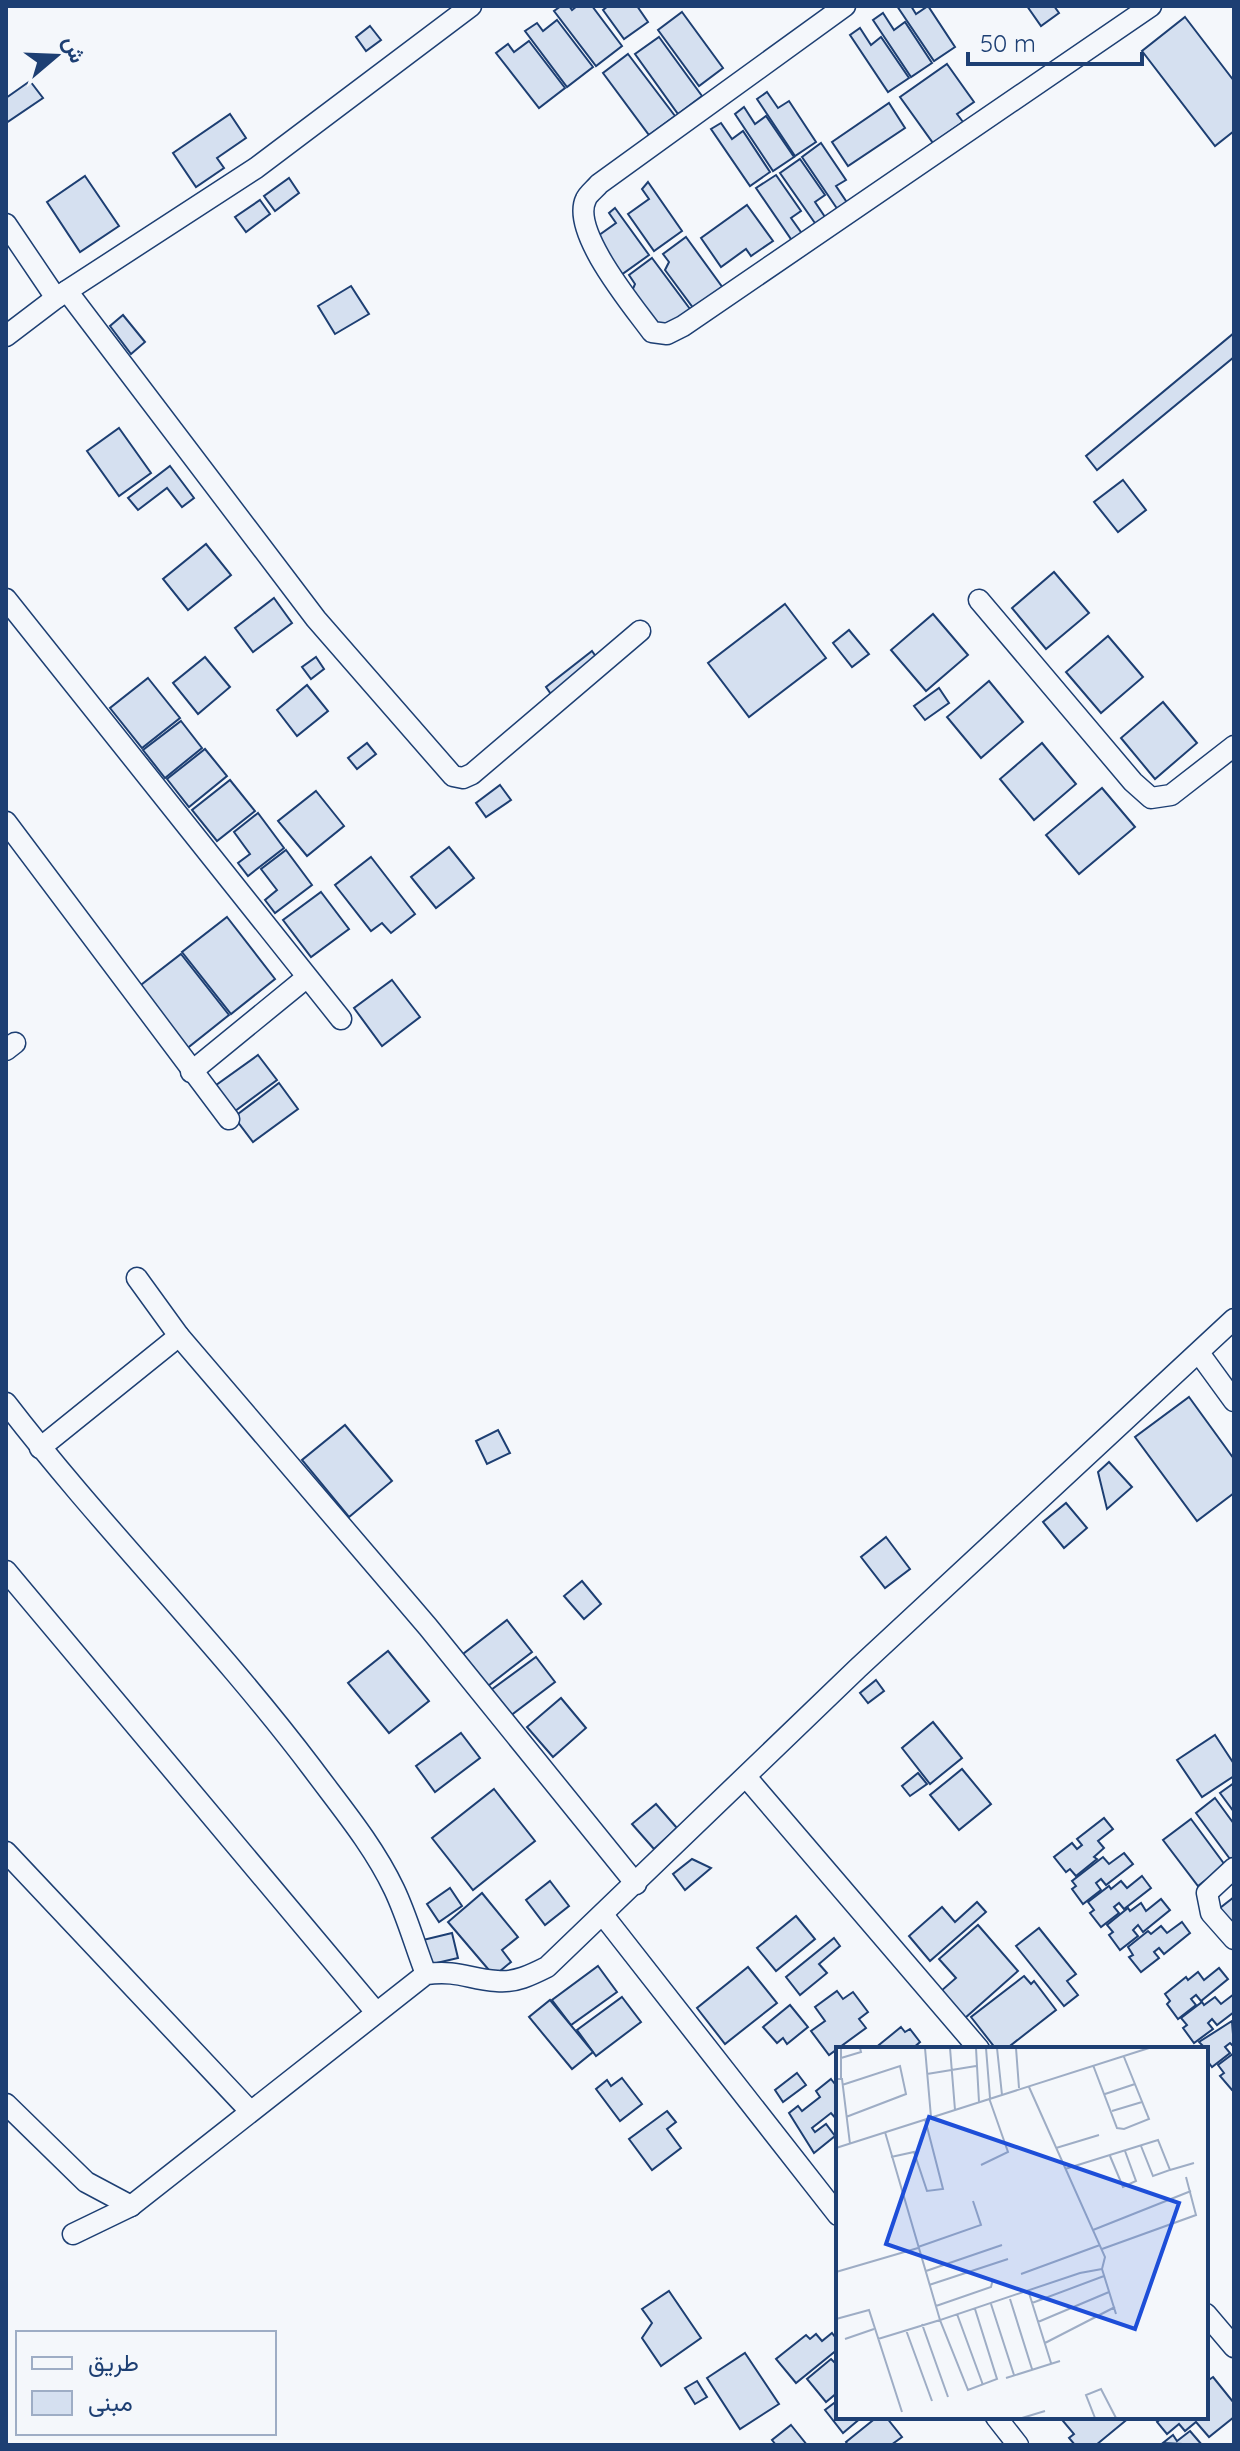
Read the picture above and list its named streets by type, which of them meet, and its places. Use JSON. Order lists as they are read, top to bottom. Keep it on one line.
{"legend":["طريق","مبنى"],"scale_bar":"50 m","north":"right"}
